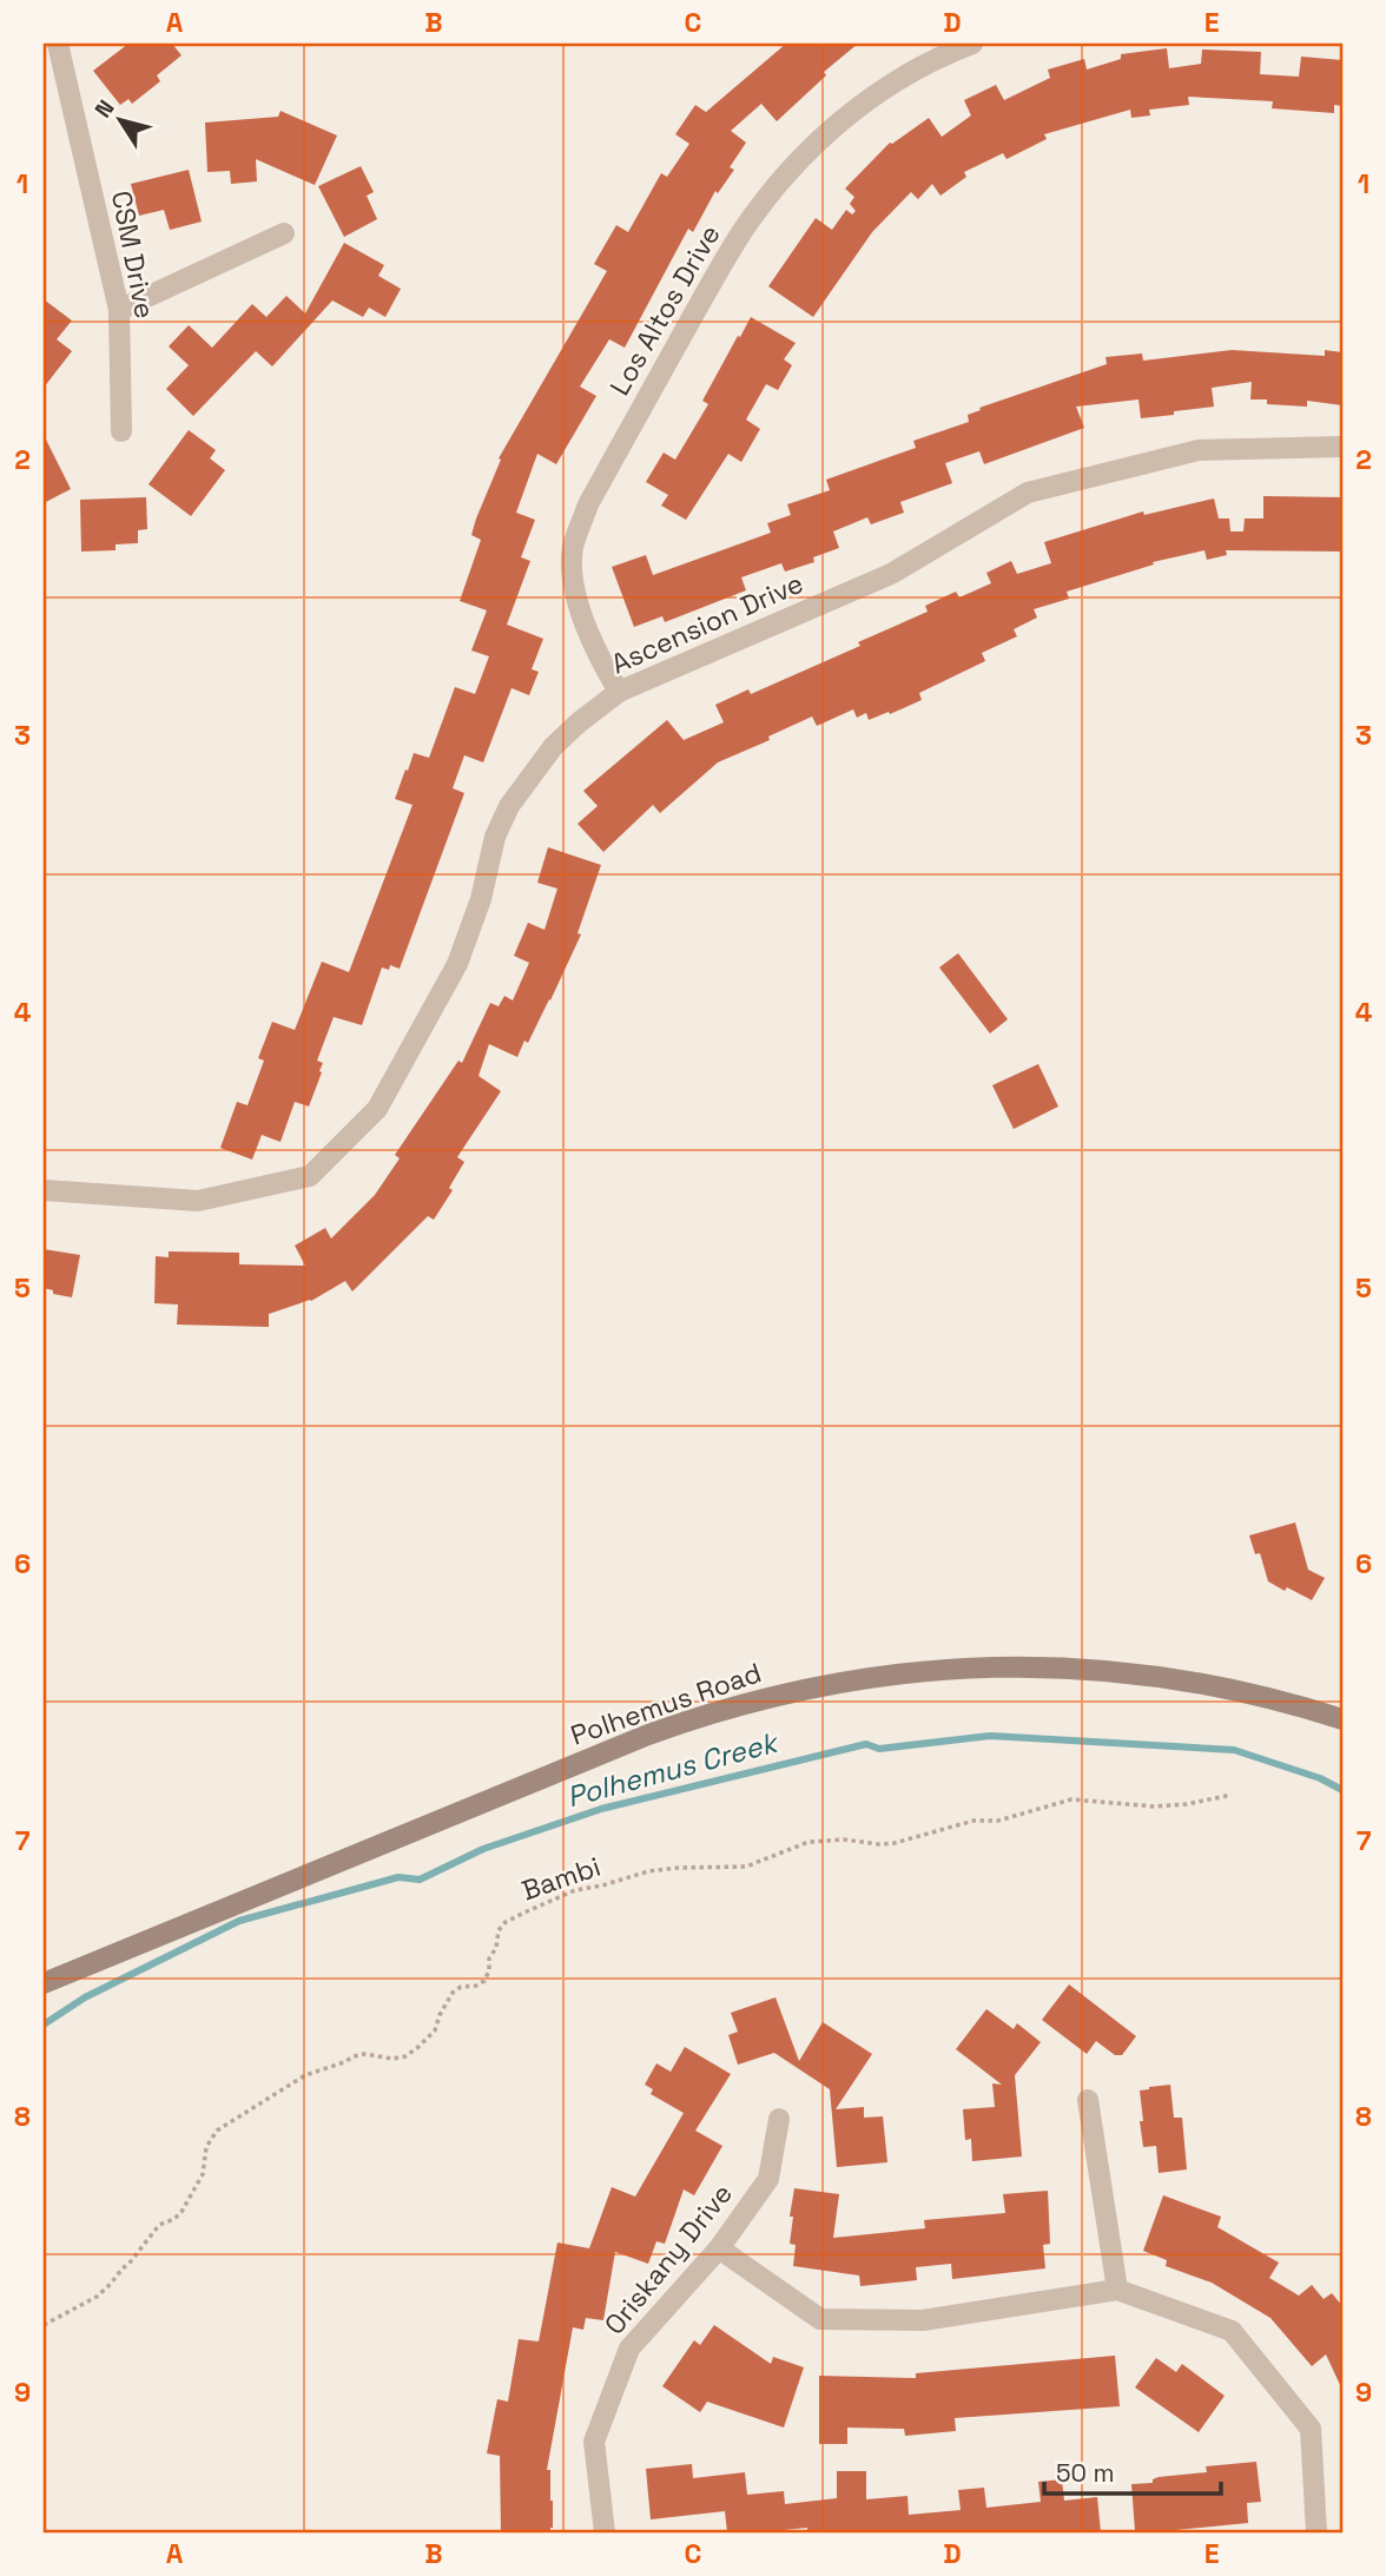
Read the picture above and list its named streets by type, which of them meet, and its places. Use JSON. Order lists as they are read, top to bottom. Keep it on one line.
{"streets":{"main road":["Polhemus Road"],"street":["CSM Drive","Los Altos Drive","Ascension Drive","Oriskany Drive"],"path":["Bambi"]},"crossings":[["Los Altos Drive","Ascension Drive"]],"water":["Polhemus Creek"],"scale_bar":"50 m","north":"top left","grid":{"columns":["A","B","C","D","E"],"rows":["1","2","3","4","5","6","7","8","9"]}}
